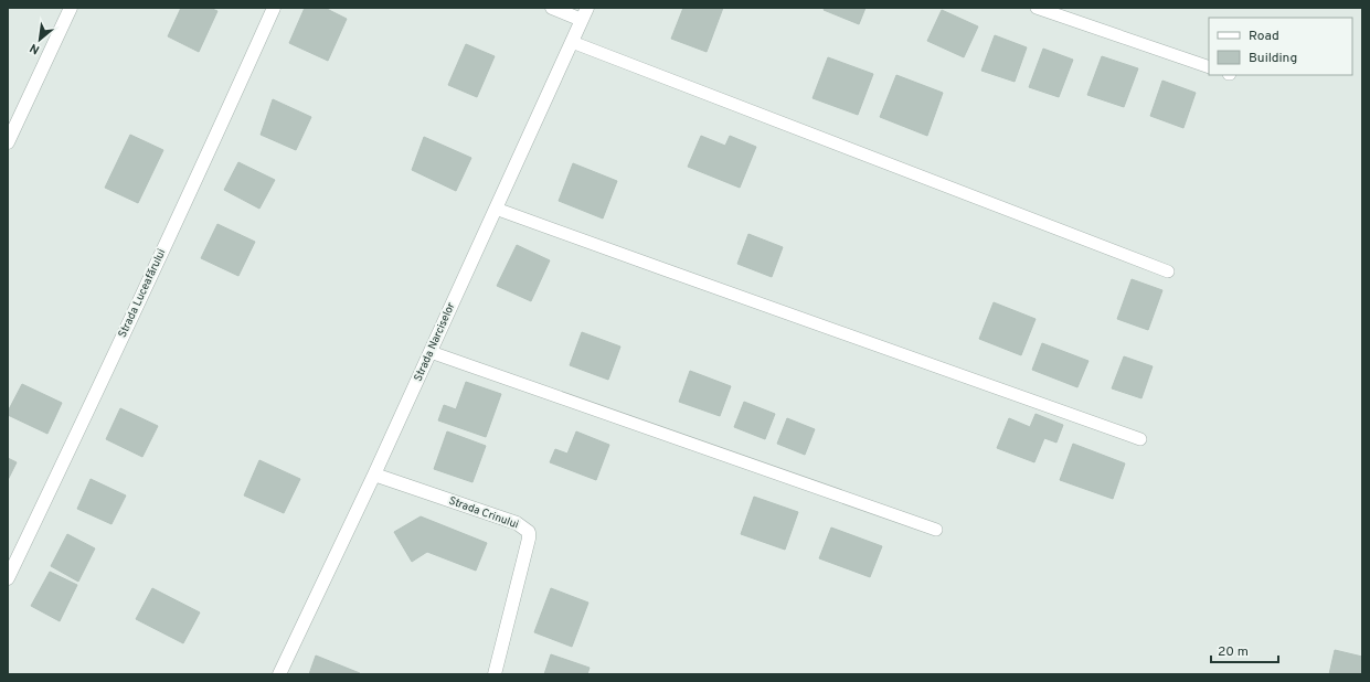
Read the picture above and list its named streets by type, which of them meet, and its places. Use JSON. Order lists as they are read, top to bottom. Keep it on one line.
{"streets":{"street":["Strada Luceafărului","Strada Narciselor","Strada Crinului"]},"crossings":[["Strada Narciselor","Strada Crinului"]],"legend":["Road","Building"],"scale_bar":"20 m","north":"bottom left"}
